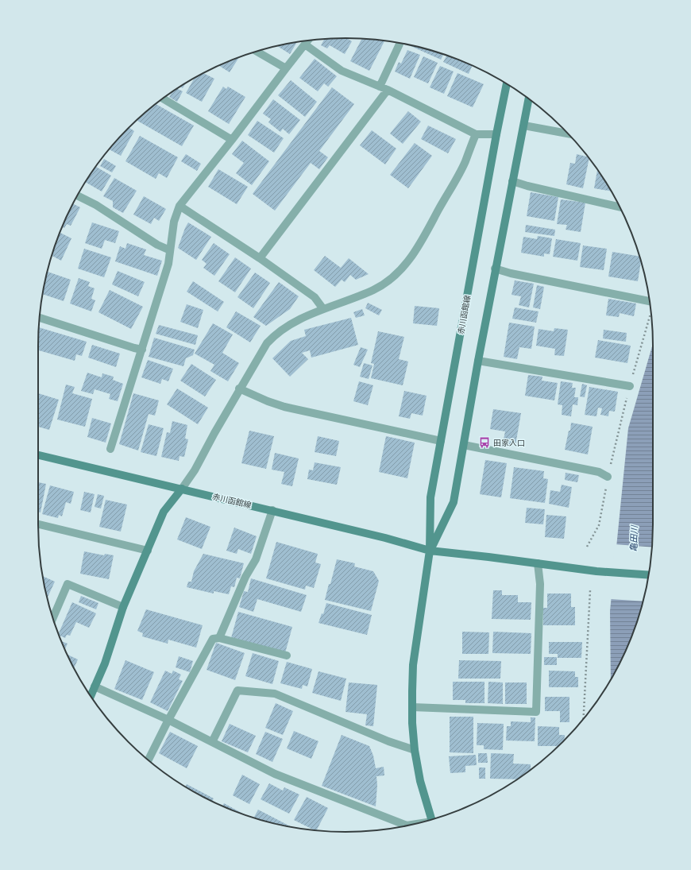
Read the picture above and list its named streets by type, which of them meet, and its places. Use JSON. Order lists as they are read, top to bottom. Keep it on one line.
{"streets":{"main road":["赤川函館線"]},"water":["亀田川"],"places":{"bus stop":["田家入口"]}}
